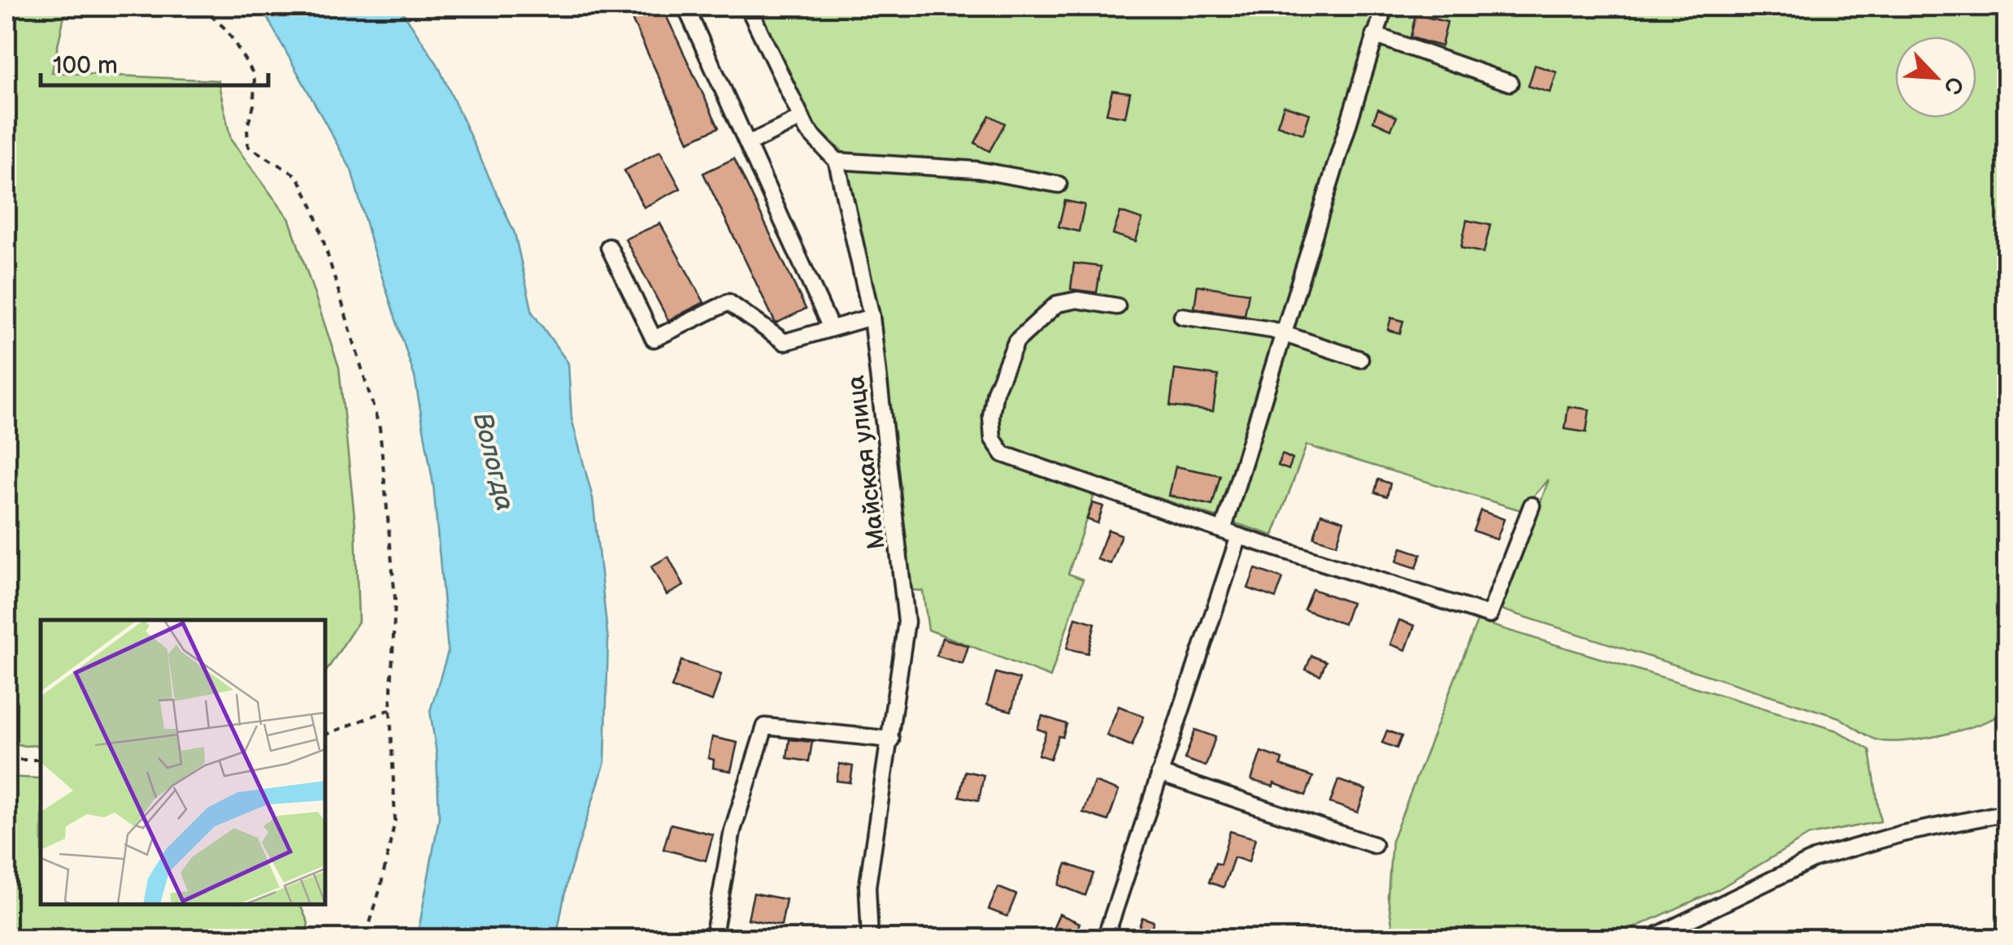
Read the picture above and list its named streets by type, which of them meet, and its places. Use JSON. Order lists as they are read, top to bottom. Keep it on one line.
{"streets":{"street":["Майская улица"]},"water":["Вологда"],"scale_bar":"100 m","north":"bottom right"}
